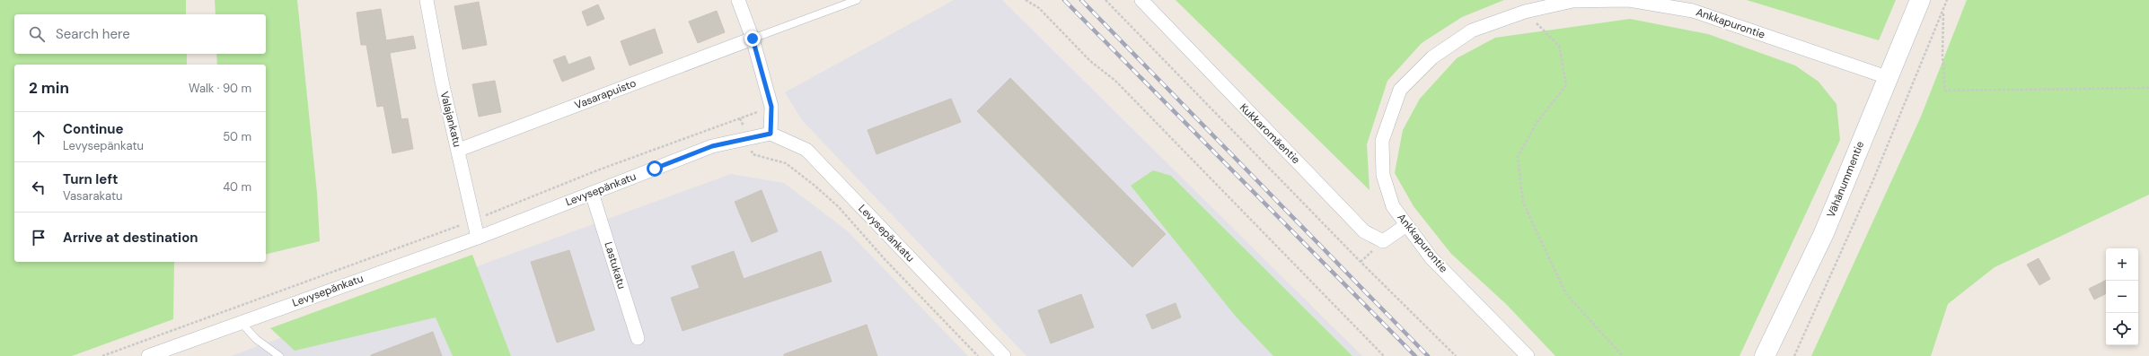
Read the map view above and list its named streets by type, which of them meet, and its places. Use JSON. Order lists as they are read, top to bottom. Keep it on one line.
{"streets":{"main road":["Vähänummentie"],"street":["Ankkapurontie","Vasarapuisto","Valajankatu","Kukkaromäentie","Levysepänkatu","Lastukatu"]},"crossings":[["Ankkapurontie","Kukkaromäentie"],["Ankkapurontie","Vähänummentie"],["Vasarapuisto","Valajankatu"],["Valajankatu","Levysepänkatu"],["Levysepänkatu","Lastukatu"]],"page":{"search":"Search here","heading":["2 min","Walk · 90 m"],"list":[["Continue","Levysepänkatu","50 m"],["Turn left","Vasarakatu","40 m"],"Arrive at destination"],"map_buttons":["+","−"]}}
